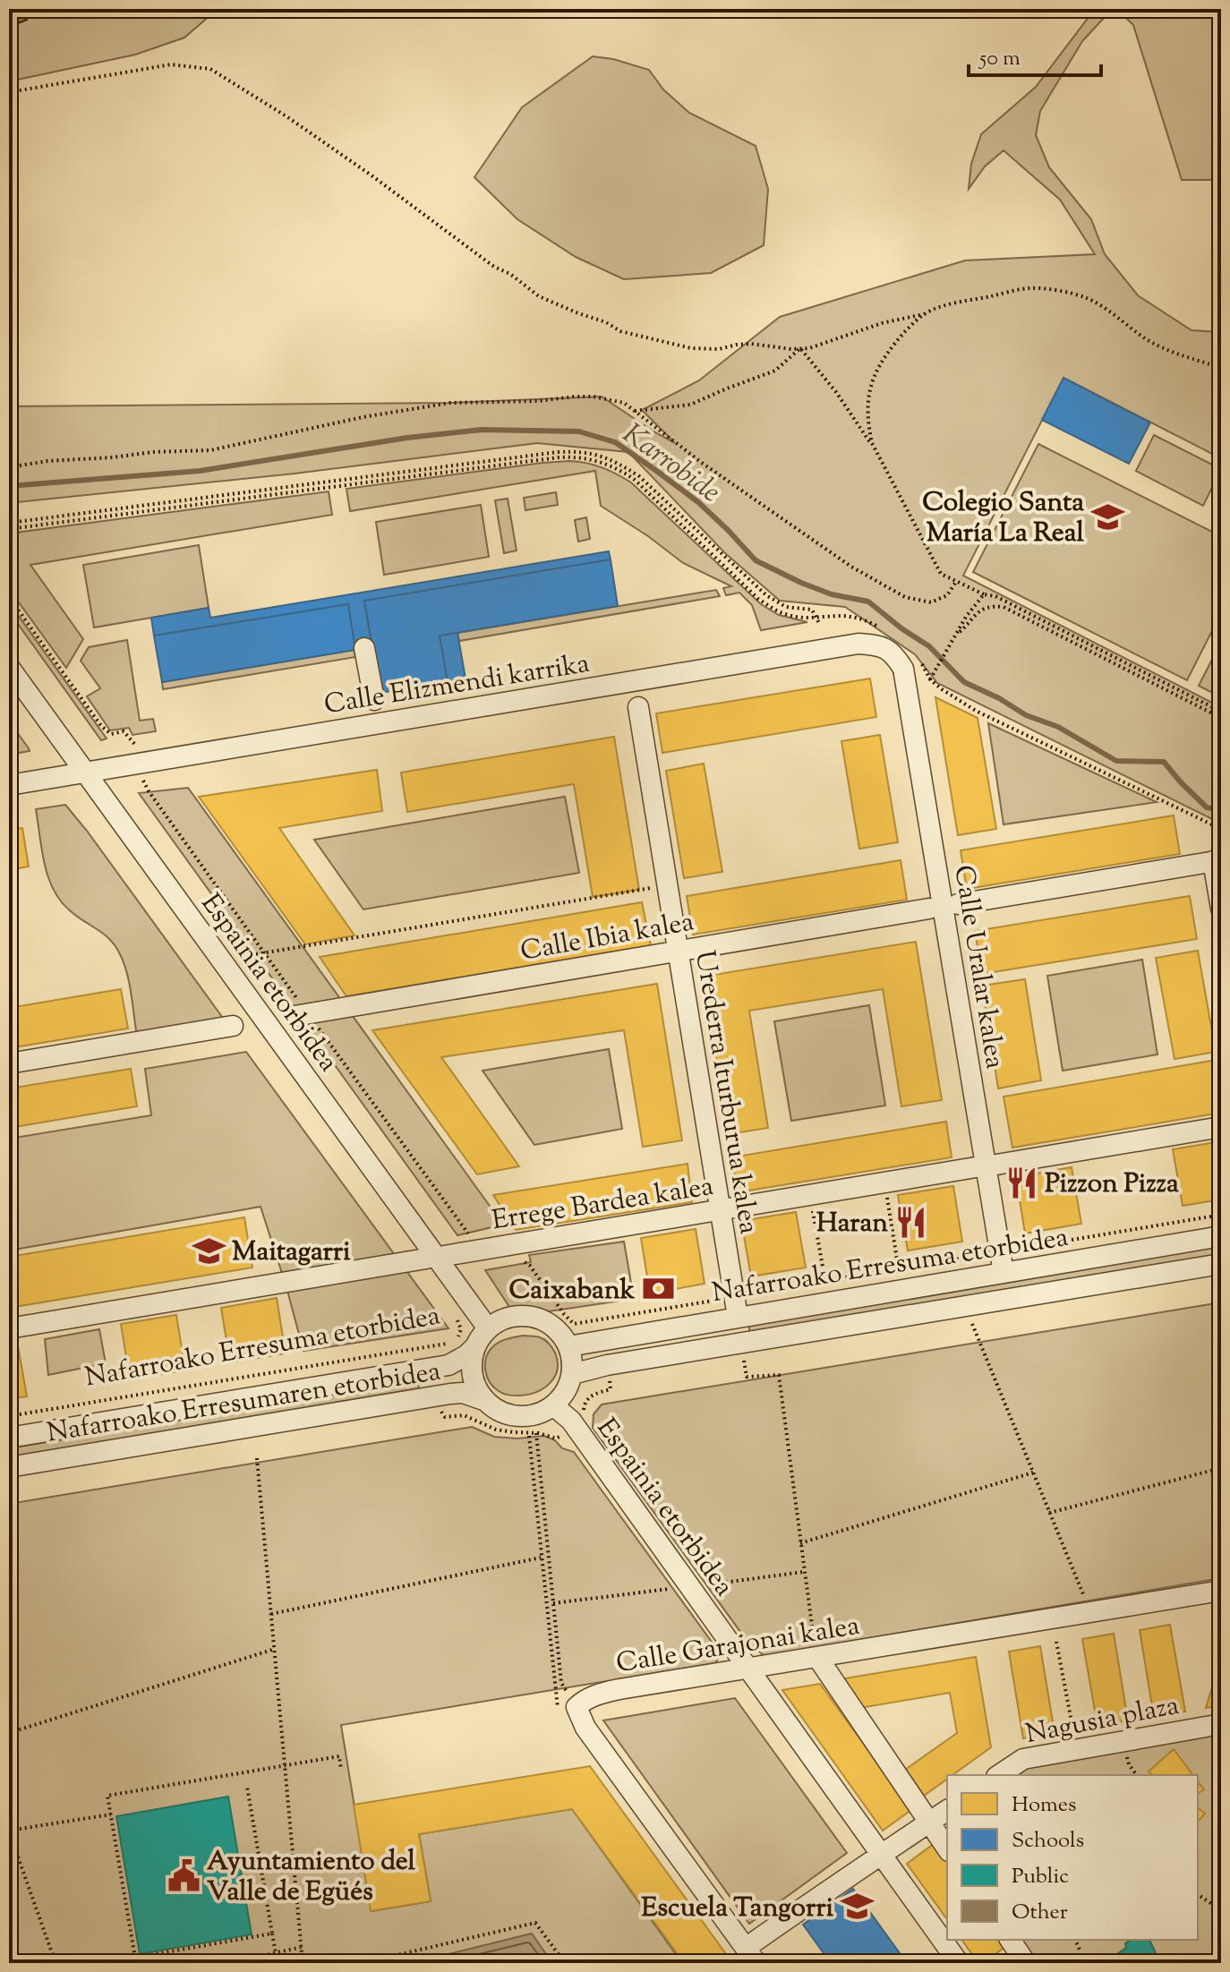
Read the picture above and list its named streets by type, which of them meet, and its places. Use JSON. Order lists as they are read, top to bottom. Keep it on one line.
{"streets":{"street":["Calle Elizmendi karrika","Calle Ibia kalea","Calle Uralar kalea","Espainia etorbidea","Urederra Iturburua kalea","Errege Bardea kalea","Nafarroako Erresuma etorbidea","Nafarroako Erresumaren etorbidea","Calle Garajonai kalea","Nagusia plaza"]},"crossings":[["Calle Elizmendi karrika","Calle Uralar kalea"],["Calle Elizmendi karrika","Espainia etorbidea"],["Calle Ibia kalea","Espainia etorbidea"],["Calle Ibia kalea","Urederra Iturburua kalea"],["Calle Uralar kalea","Nafarroako Erresuma etorbidea"],["Espainia etorbidea","Errege Bardea kalea"],["Espainia etorbidea","Nafarroako Erresuma etorbidea"],["Espainia etorbidea","Nafarroako Erresumaren etorbidea"],["Espainia etorbidea","Calle Garajonai kalea"],["Urederra Iturburua kalea","Errege Bardea kalea"],["Urederra Iturburua kalea","Nafarroako Erresuma etorbidea"],["Nafarroako Erresuma etorbidea","Nafarroako Erresumaren etorbidea"]],"water":["Karrobide"],"places":{"school or university":["Colegio Santa María La Real","Maitagarri","Escuela Tangorri"],"restaurant":["Pizzon Pizza","Haran"],"bank":["Caixabank"],"public building":["Ayuntamiento del Valle de Egüés"]},"legend":["Homes","Schools","Public","Other"],"scale_bar":"50 m"}
